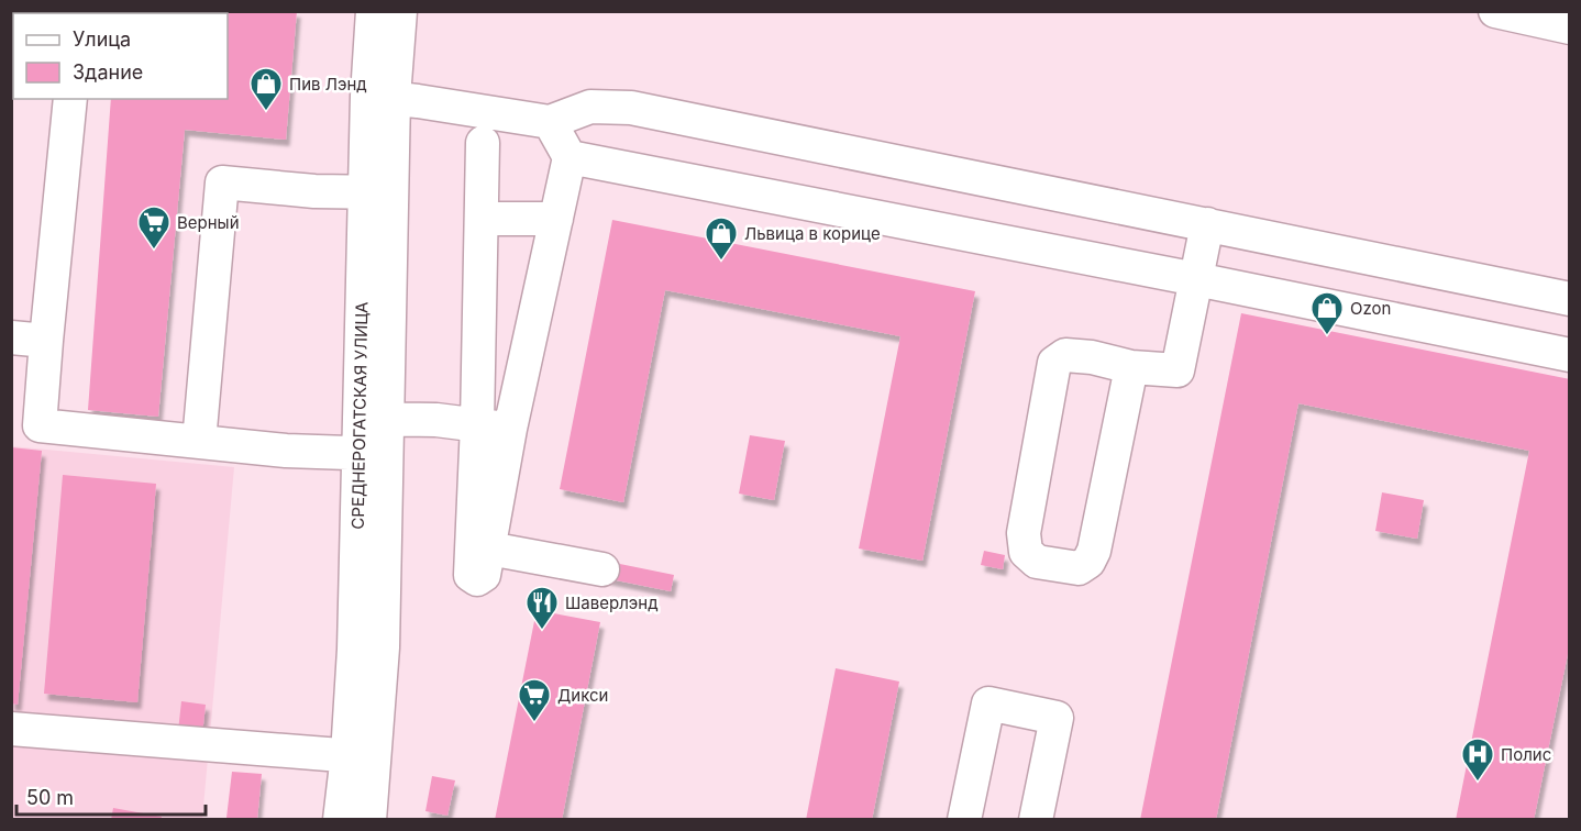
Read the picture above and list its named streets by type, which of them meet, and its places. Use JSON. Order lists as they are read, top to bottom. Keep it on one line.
{"streets":{"street":["СРЕДНЕРОГАТСКАЯ УЛИЦА"]},"places":{"shop":["Пив Лэнд","Львица в корице","Ozon"],"supermarket":["Верный","Дикси"],"restaurant":["Шаверлэнд"],"hospital":["Полис"]},"legend":["Улица","Здание"],"scale_bar":"50 m"}
